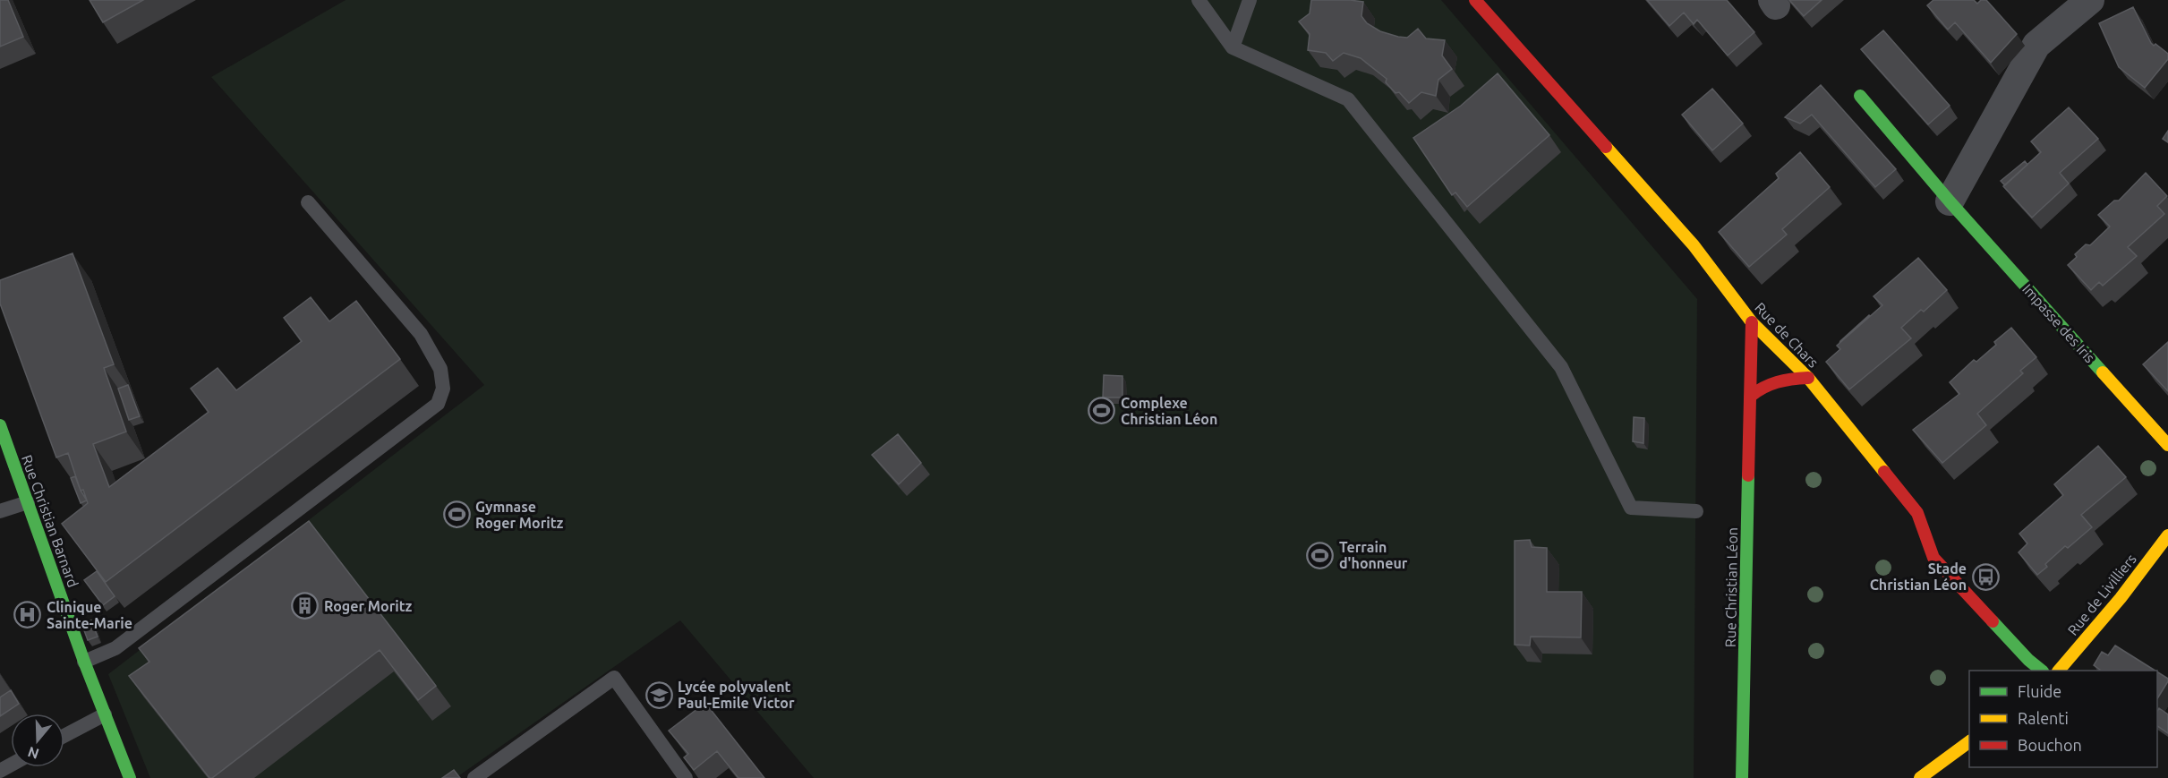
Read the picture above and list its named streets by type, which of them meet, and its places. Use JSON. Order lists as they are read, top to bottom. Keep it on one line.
{"streets":{"street":["Impasse des Iris","Rue de Chars","Rue Christian Barnard","Rue Christian Léon","Rue de Livilliers"]},"crossings":[["Rue de Chars","Rue Christian Léon"]],"places":{"sports":["Complexe Christian Léon","Gymnase Roger Moritz","Terrain d'honneur"],"bus stop":["Stade Christian Léon"],"building":["Roger Moritz"],"hospital":["Clinique Sainte-Marie"],"school or university":["Lycée polyvalent Paul-Emile Victor"]},"legend":["Fluide","Ralenti","Bouchon"],"north":"bottom"}
